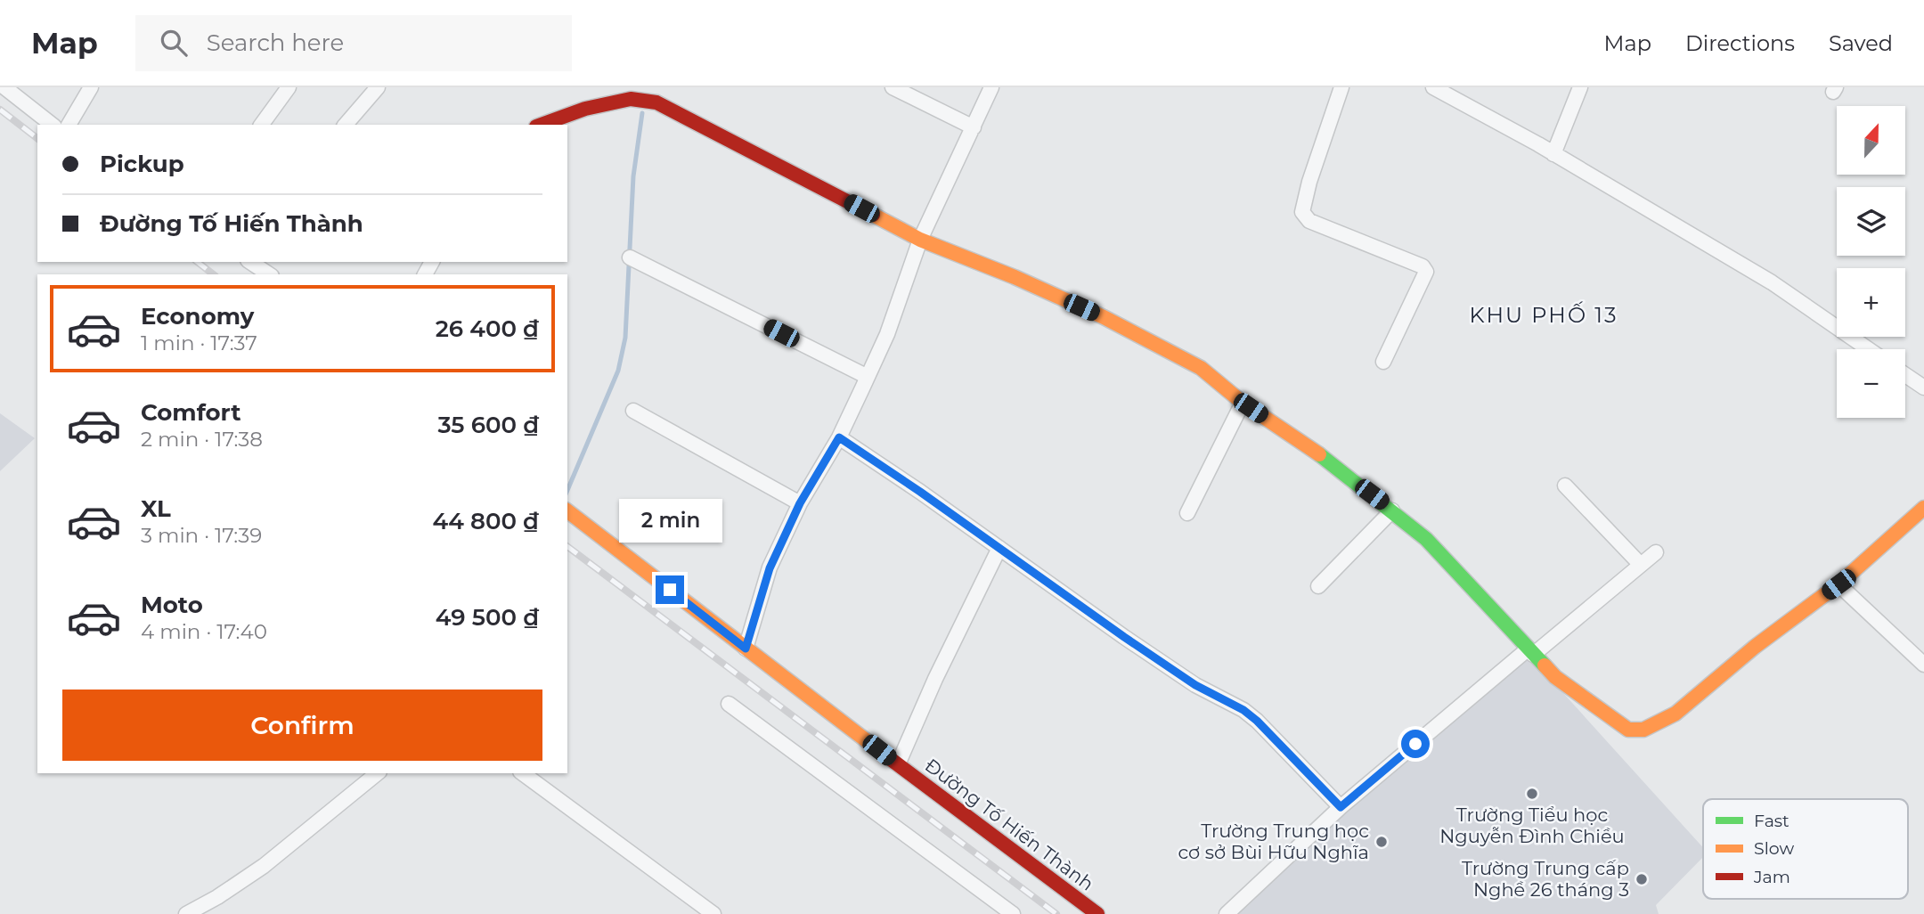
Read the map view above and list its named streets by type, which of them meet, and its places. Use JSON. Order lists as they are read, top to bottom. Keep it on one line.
{"streets":{"street":["Đường Tố Hiến Thành"]},"districts":["KHU PHỐ 13"],"places":["Trường Tiểu học Nguyễn Đình Chiều","Trường Trung học cơ sở Bùi Hữu Nghĩa","Trường Trung cấp Nghề 26 tháng 3"],"legend":["Fast","Slow","Jam"],"north":"top","page":{"header":"Map","search":"Search here","nav":["Map","Directions","Saved"],"map_buttons":["+","−"],"banner":["Pickup","Đường Tố Hiến Thành"],"list":[{"name":"Economy","note":"1 min · 17:37","value":"26 400 ₫"},{"name":"Comfort","note":"2 min · 17:38","value":"35 600 ₫"},{"name":"XL","note":"3 min · 17:39","value":"44 800 ₫"},{"name":"Moto","note":"4 min · 17:40","value":"49 500 ₫"}],"bubble":"2 min","buttons":"Confirm"}}
